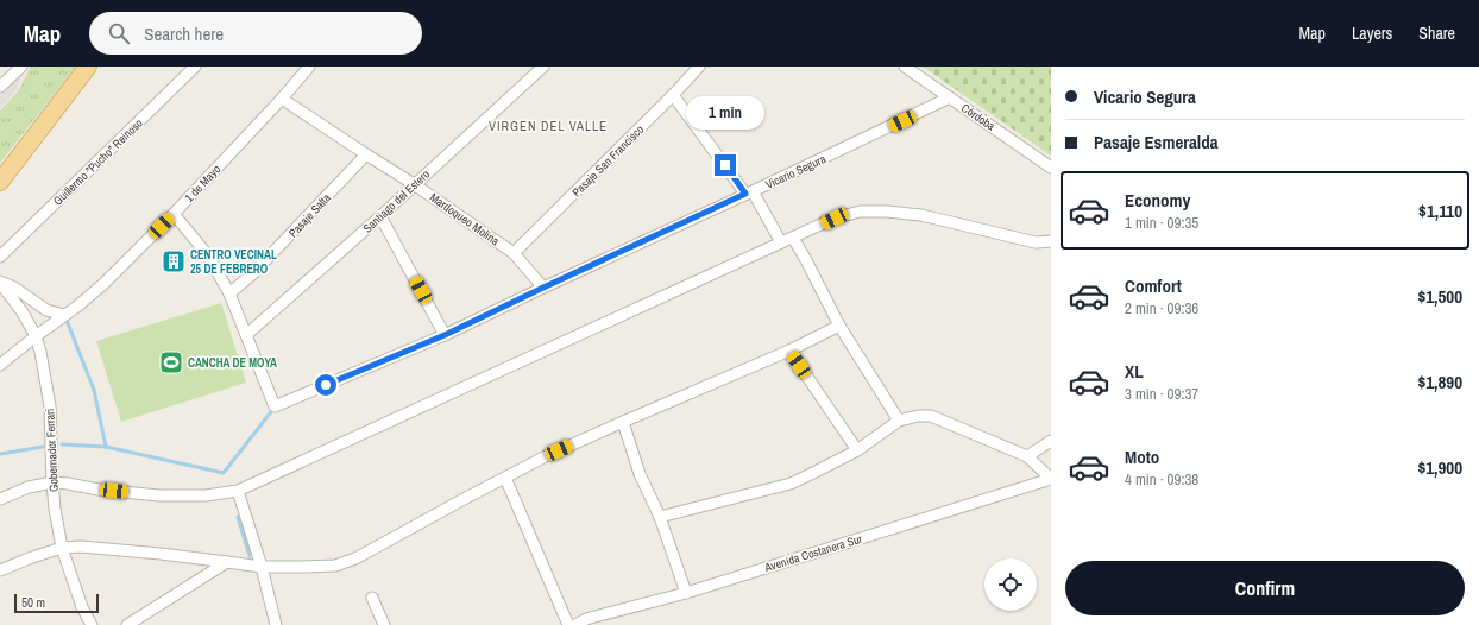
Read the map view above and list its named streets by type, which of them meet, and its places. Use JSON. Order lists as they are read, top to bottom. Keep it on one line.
{"streets":{"street":["Córdoba","Pasaje San Francisco","Guillermo \"Pucho\" Reinoso","Vicario Segura","1 de Mayo","Santiago del Estero","Pasaje Salta","Mardoqueo Molina","Gobernador Ferrari","Avenida Costanera Sur"]},"crossings":[["Córdoba","Vicario Segura"],["Pasaje San Francisco","Mardoqueo Molina"],["Vicario Segura","Santiago del Estero"],["Vicario Segura","Mardoqueo Molina"],["1 de Mayo","Mardoqueo Molina"],["1 de Mayo","Gobernador Ferrari"],["Santiago del Estero","Mardoqueo Molina"],["Pasaje Salta","Mardoqueo Molina"]],"districts":["VIRGEN DEL VALLE"],"places":{"building":["CENTRO VECINAL 25 DE FEBRERO"],"sports":["CANCHA DE MOYA"]},"scale_bar":"50 m","page":{"header":"Map","search":"Search here","nav":["Map","Layers","Share"],"banner":["Vicario Segura","Pasaje Esmeralda"],"bubble":"1 min","list":[{"name":"Economy","note":"1 min · 09:35","value":"$1,110"},{"name":"Comfort","note":"2 min · 09:36","value":"$1,500"},{"name":"XL","note":"3 min · 09:37","value":"$1,890"},{"name":"Moto","note":"4 min · 09:38","value":"$1,900"}],"buttons":"Confirm","scale":"50 m"}}
